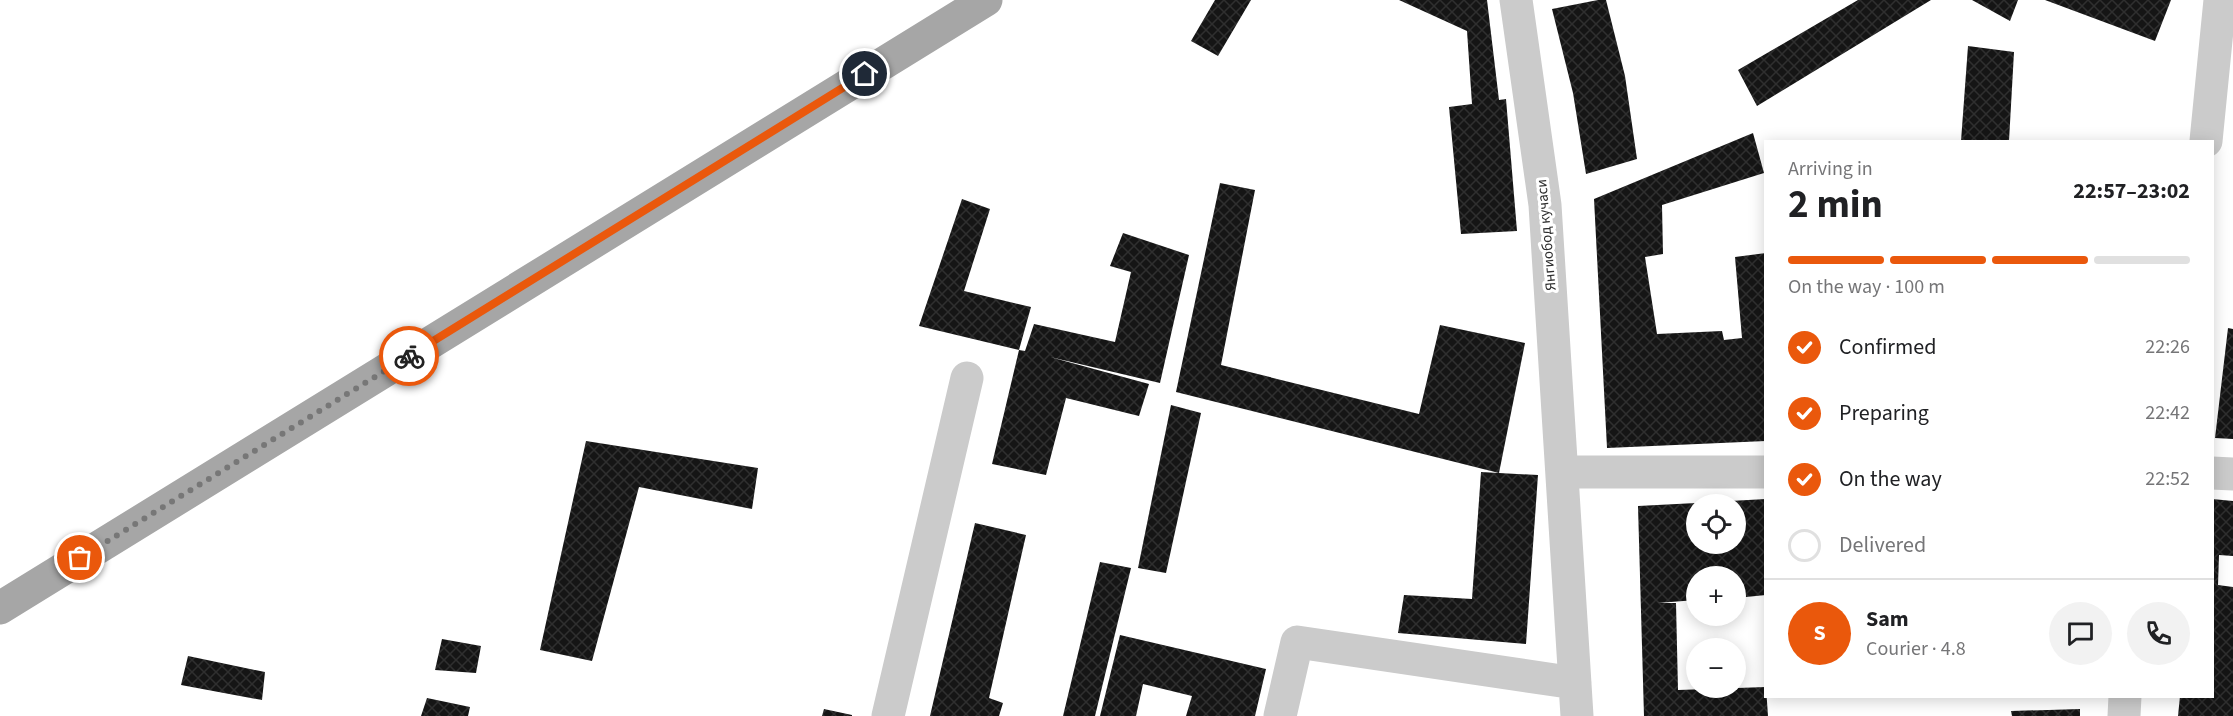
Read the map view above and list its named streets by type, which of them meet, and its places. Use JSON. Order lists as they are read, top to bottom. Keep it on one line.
{"streets":{"street":["Янгиобод кучаси"]},"page":{"heading":["2 min","Arriving in","22:57–23:02"],"panel":["Sam","Courier · 4.8"],"bar":"On the way · 100 m","list":[["Confirmed","22:26"],["Preparing","22:42"],["On the way","22:52"],"Delivered"],"map_buttons":["+","−"],"round":"S"}}
